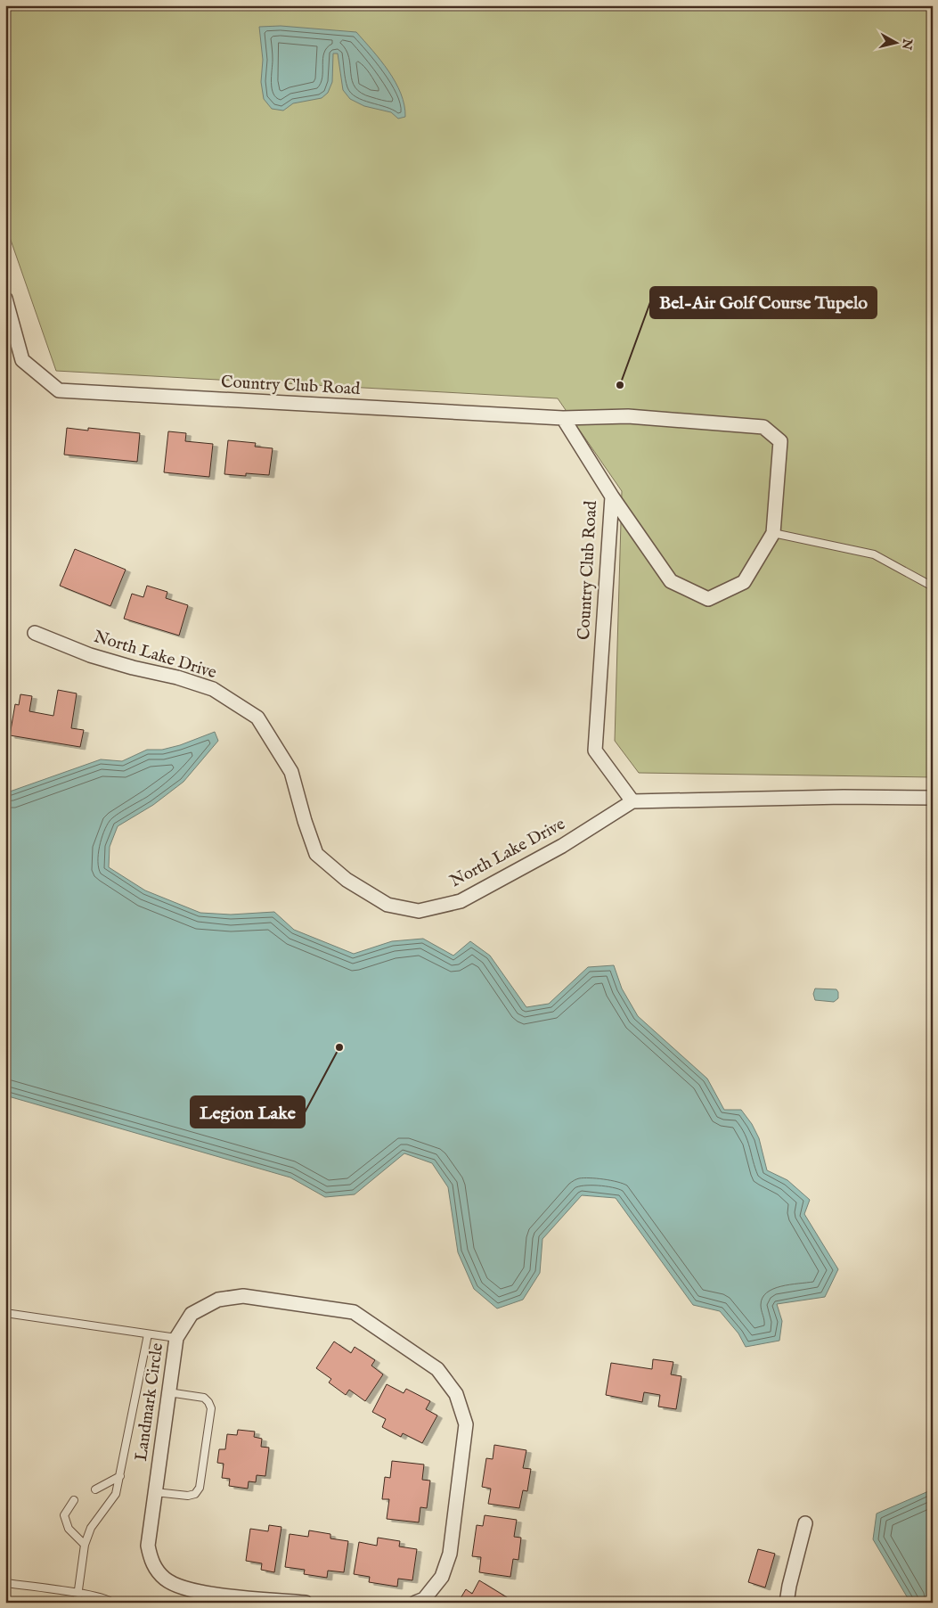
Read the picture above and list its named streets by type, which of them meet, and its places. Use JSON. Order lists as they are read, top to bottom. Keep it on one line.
{"streets":{"street":["Country Club Road","North Lake Drive","Landmark Circle"]},"crossings":[["Country Club Road","North Lake Drive"]],"places":["Bel-Air Golf Course Tupelo","Legion Lake"],"north":"right"}
